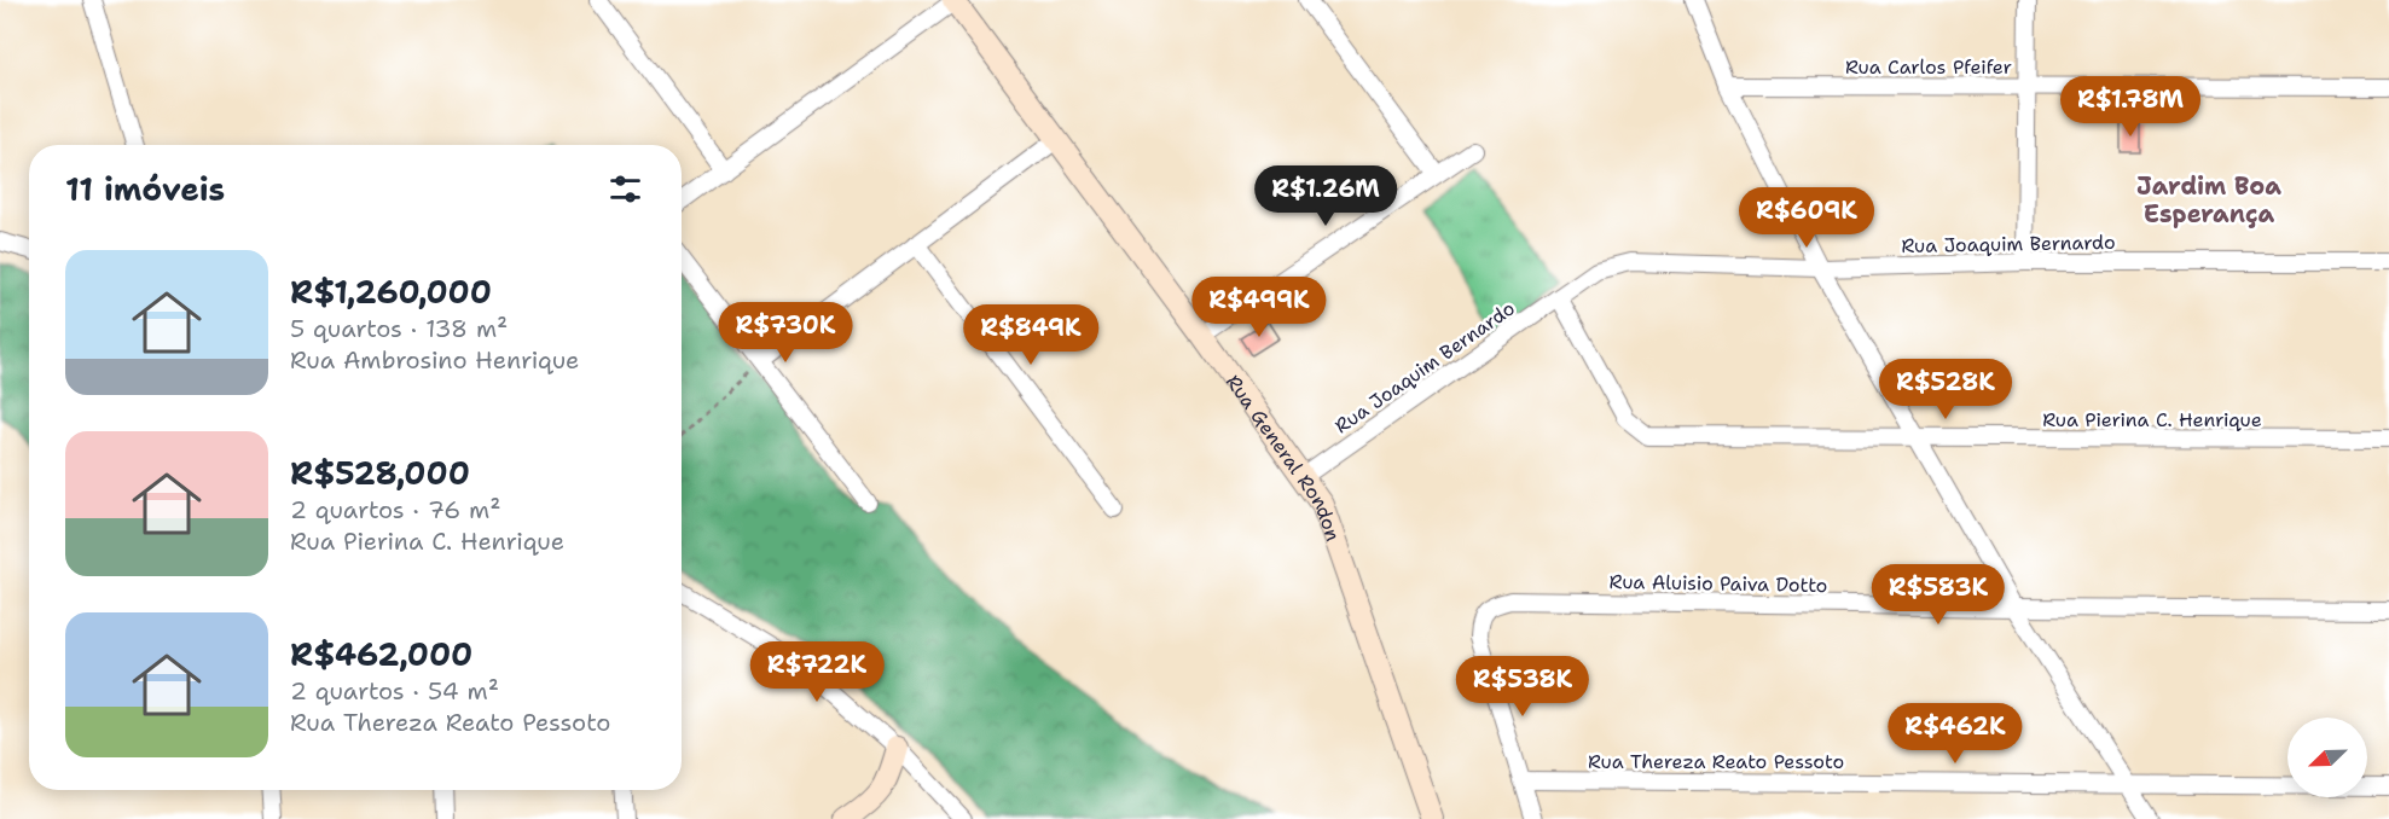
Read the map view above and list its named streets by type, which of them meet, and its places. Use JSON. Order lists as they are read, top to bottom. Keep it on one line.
{"streets":{"street":["Rua Carlos Pfeifer","Rua Joaquim Bernardo","Rua Pierina C. Henrique","Rua General Rondon","Rua Aluisio Paiva Dotto","Rua Thereza Reato Pessoto"]},"crossings":[["Rua Joaquim Bernardo","Rua Pierina C. Henrique"],["Rua Joaquim Bernardo","Rua General Rondon"],["Rua Aluisio Paiva Dotto","Rua Thereza Reato Pessoto"]],"districts":["Jardim Boa Esperança"],"north":"bottom left","page":{"price":["R$1.78M","R$1.26M","R$609K","R$499K","R$730K","R$849K","R$528K","R$583K","R$722K","R$538K","R$462K"],"heading":"11 imóveis","list":[{"name":"R$1,260,000","note":"5 quartos · 138 m² · Rua Ambrosino Henrique"},{"name":"R$528,000","note":"2 quartos · 76 m² · Rua Pierina C. Henrique"},{"name":"R$462,000","note":"2 quartos · 54 m² · Rua Thereza Reato Pessoto"}]}}
